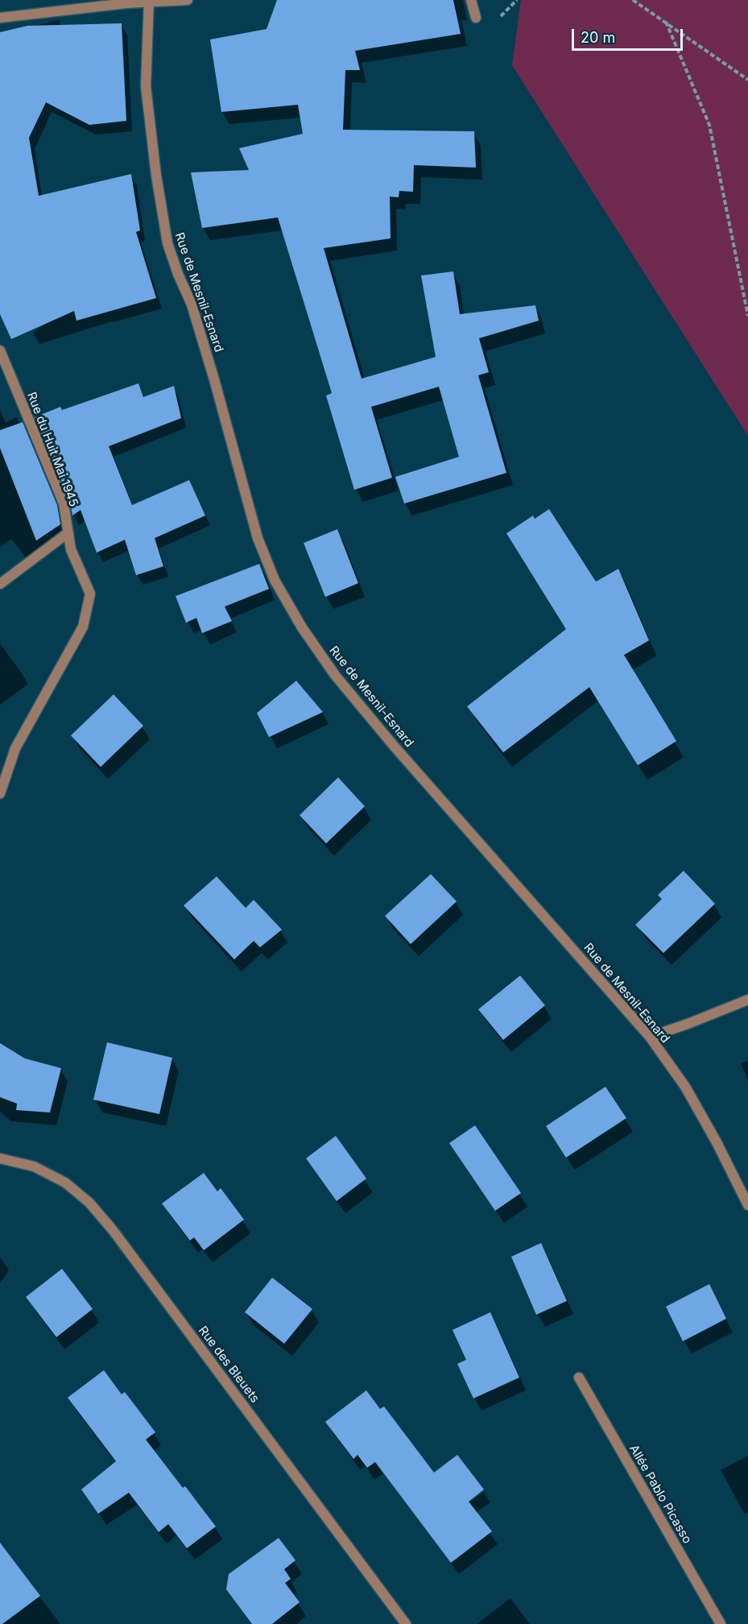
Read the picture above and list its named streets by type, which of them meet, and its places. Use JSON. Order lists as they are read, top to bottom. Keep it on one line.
{"streets":{"street":["Rue de Mesnil-Esnard","Rue du Huit Mai 1945","Rue des Bleuets","Allée Pablo Picasso"]},"scale_bar":"20 m"}
